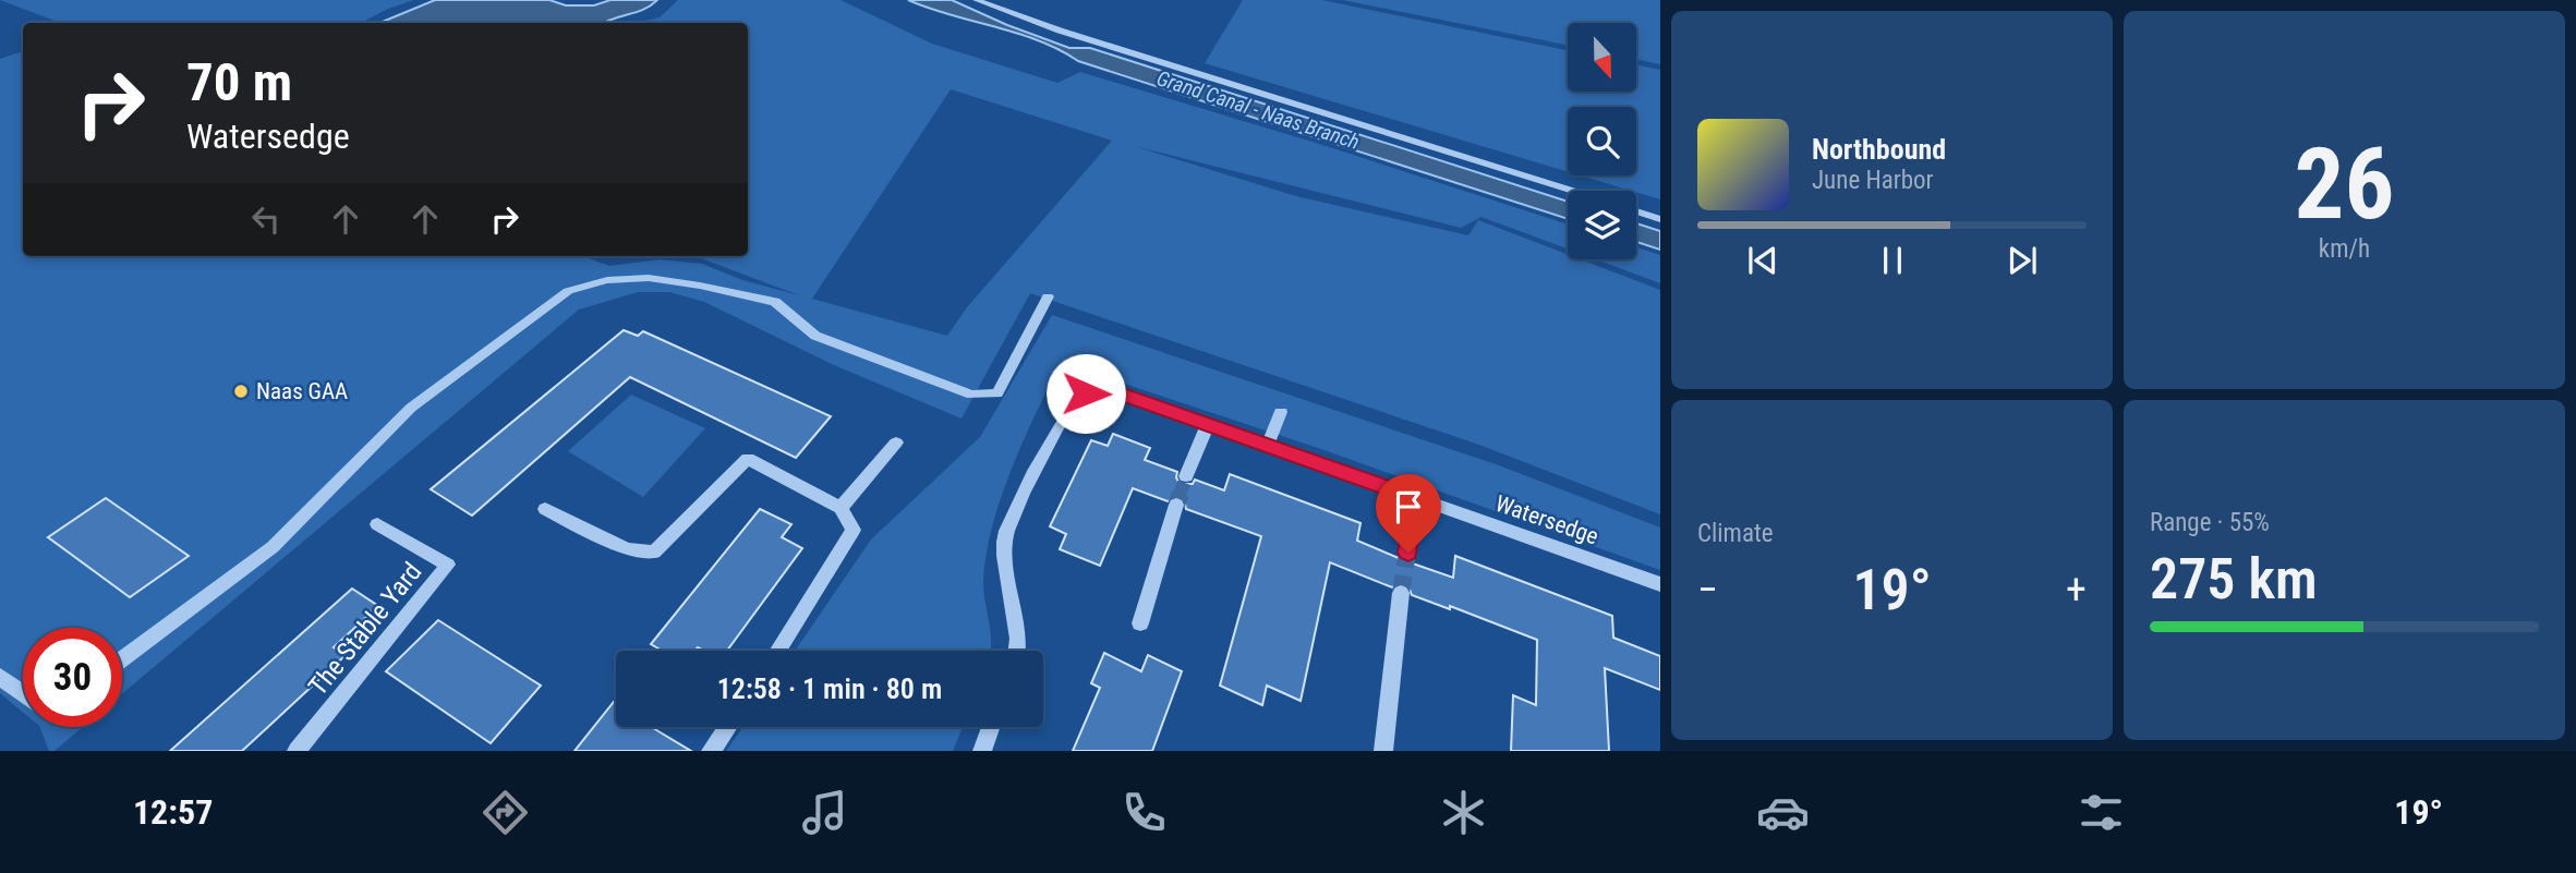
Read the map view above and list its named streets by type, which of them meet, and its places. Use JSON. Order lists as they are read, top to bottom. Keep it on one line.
{"streets":{"street":["Watersedge","The Stable Yard"]},"water":["Grand Canal - Naas Branch"],"places":["Naas GAA"],"north":"bottom","page":{"tile":[["26","km/h"],"Climate",["Range · 55%","275 km"]],"turn":["70 m","Watersedge"],"song":["Northbound","June Harbor"],"heat":["−","19°","+"],"limit":"30","trip":"12:58 · 1 min · 80 m","tabs":["12:57","19°"]}}
